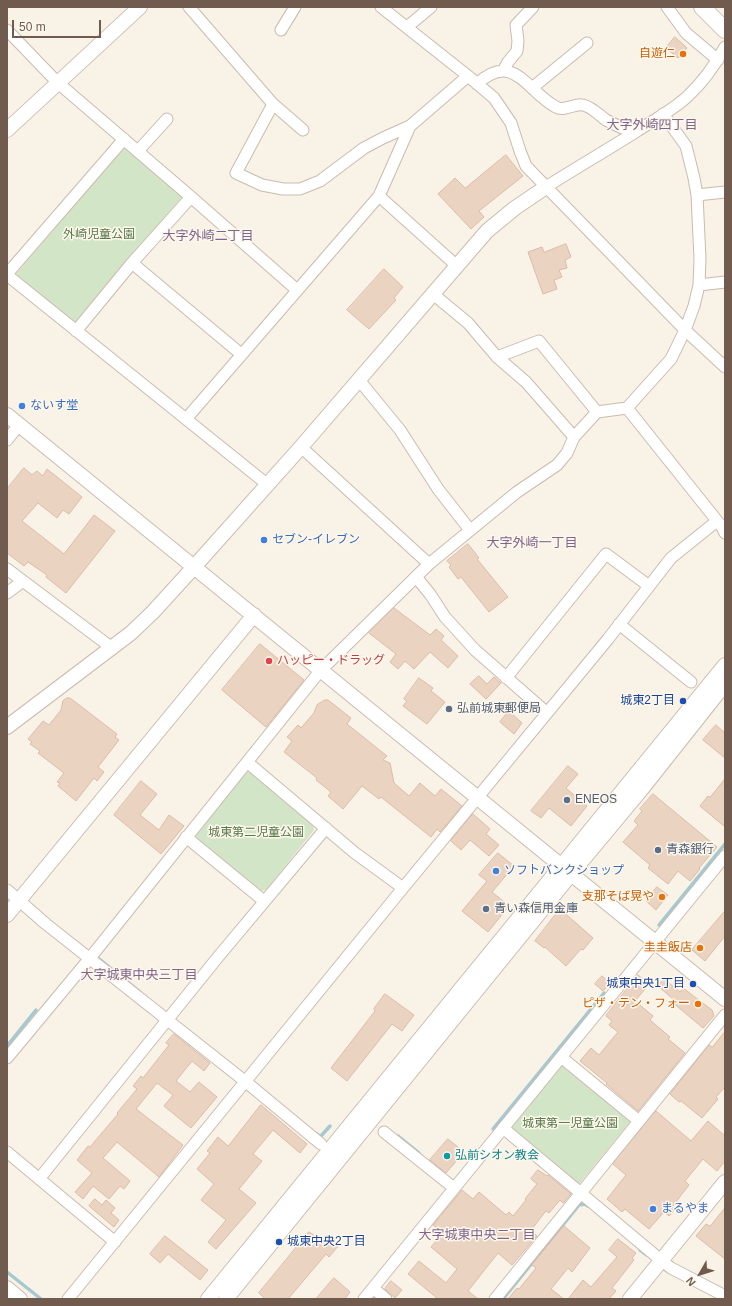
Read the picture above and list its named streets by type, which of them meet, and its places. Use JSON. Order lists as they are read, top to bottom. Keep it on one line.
{"districts":["大字外崎四丁目","大字外崎二丁目","大字外崎一丁目","大字城東中央三丁目","大字城東中央二丁目"],"parks":["外崎児童公園","城東第二児童公園","城東第一児童公園"],"places":["自遊仁","ないす堂","セブン-イレブン","ハッピー・ドラッグ","城東2丁目","弘前城東郵便局","ENEOS","青森銀行","ソフトバンクショップ","支那そば晃や","青い森信用金庫","圭圭飯店","城東中央1丁目","ピザ・テン・フォー","弘前シオン教会","まるやま","城東中央2丁目"],"scale_bar":"50 m","north":"bottom left"}
